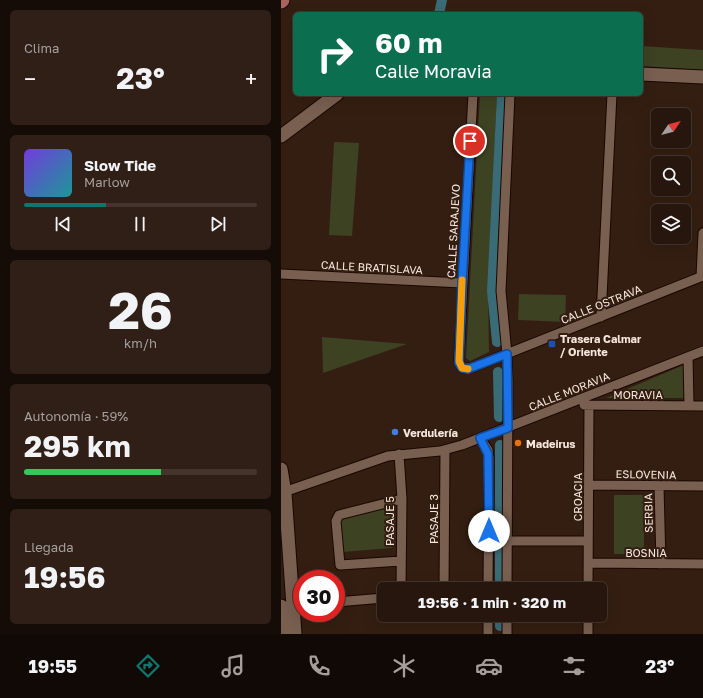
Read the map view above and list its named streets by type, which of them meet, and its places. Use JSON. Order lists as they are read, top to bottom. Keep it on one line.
{"streets":{"street":["CALLE SARAJEVO","CALLE BRATISLAVA","CALLE OSTRAVA","CALLE MORAVIA","MORAVIA","ESLOVENIA","CROACIA","SERBIA","PASAJE 3","PASAJE 5","BOSNIA"]},"crossings":[["CALLE SARAJEVO","CALLE BRATISLAVA"],["CALLE SARAJEVO","CALLE OSTRAVA"],["CALLE MORAVIA","MORAVIA"],["CALLE MORAVIA","PASAJE 3"],["CALLE MORAVIA","PASAJE 5"],["MORAVIA","CROACIA"],["ESLOVENIA","CROACIA"],["ESLOVENIA","SERBIA"],["CROACIA","BOSNIA"],["SERBIA","BOSNIA"]],"places":{"transit":["Trasera Calmar / Oriente"],"other":["Verdulería","Madeirus"]},"north":"top right","page":{"tile":["Clima",["26","km/h"],["Autonomía · 59%","295 km"],["Llegada","19:56"]],"turn":["60 m","Calle Moravia"],"heat":["−","23°","+"],"song":["Slow Tide","Marlow"],"limit":"30","trip":"19:56 · 1 min · 320 m","tabs":["19:55","23°"]}}
